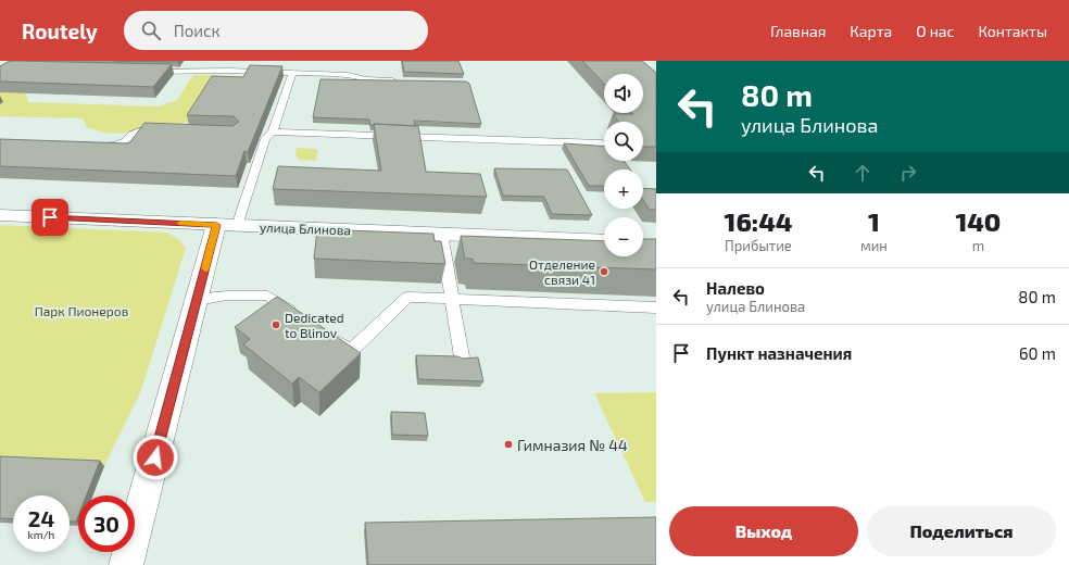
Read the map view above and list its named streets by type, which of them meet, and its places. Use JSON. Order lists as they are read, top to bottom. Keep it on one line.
{"streets":{"street":["улица Блинова"]},"parks":["Парк Пионеров"],"places":["Отделение связи 41","Dedicated to Blinov","Гимназия № 44"],"page":{"header":"Routely","search":"Поиск","nav":["Главная","Карта","О нас","Контакты"],"turn":["80 m","улица Блинова"],"map_buttons":["+","−"],"eta":["16:44","Прибытие","1","мин","140","m"],"list":[{"name":"Налево","note":"улица Блинова","value":"80 m"},{"name":"Пункт назначения","value":"60 m"}],"speed":"24 km/h","limit":"30","buttons":["Выход","Поделиться"]}}
